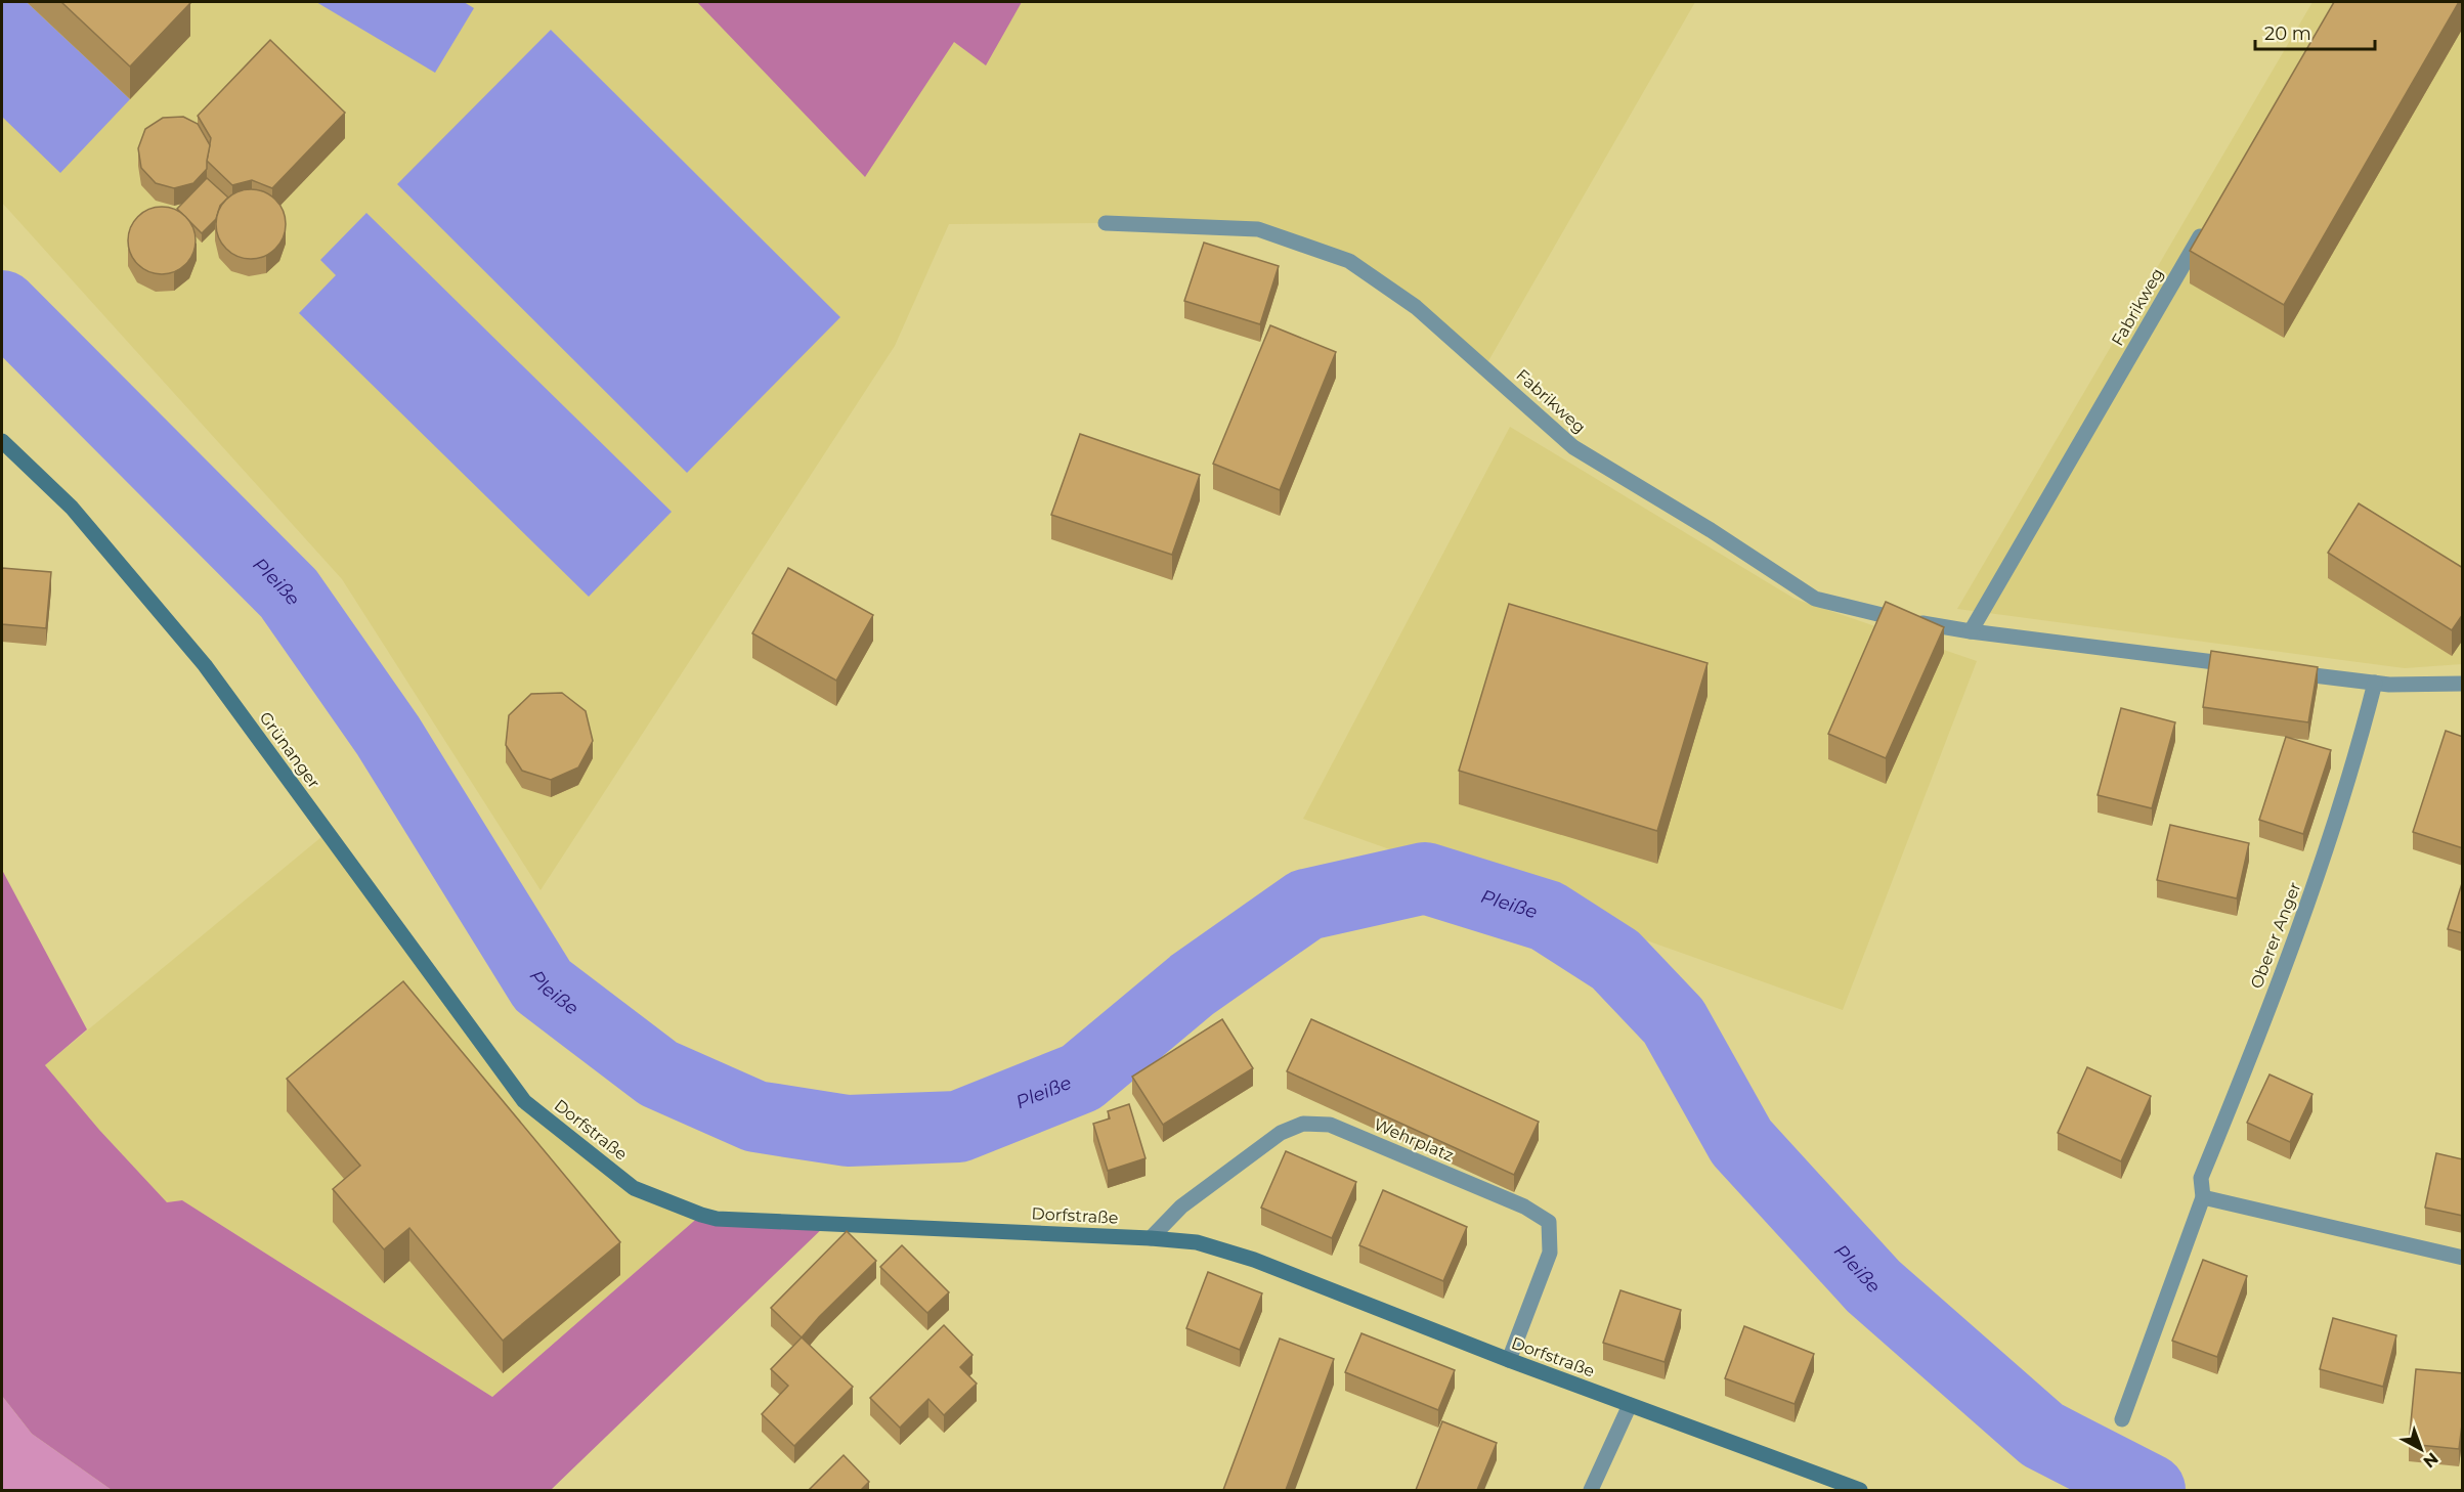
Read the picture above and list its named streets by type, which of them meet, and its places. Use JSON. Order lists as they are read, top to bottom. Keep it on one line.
{"streets":{"street":["Fabrikweg","Grünanger","Oberer Anger","Dorfstraße","Wehrplatz"]},"crossings":[["Grünanger","Dorfstraße"],["Dorfstraße","Wehrplatz"]],"water":["Pleiße"],"scale_bar":"20 m","north":"bottom right"}
